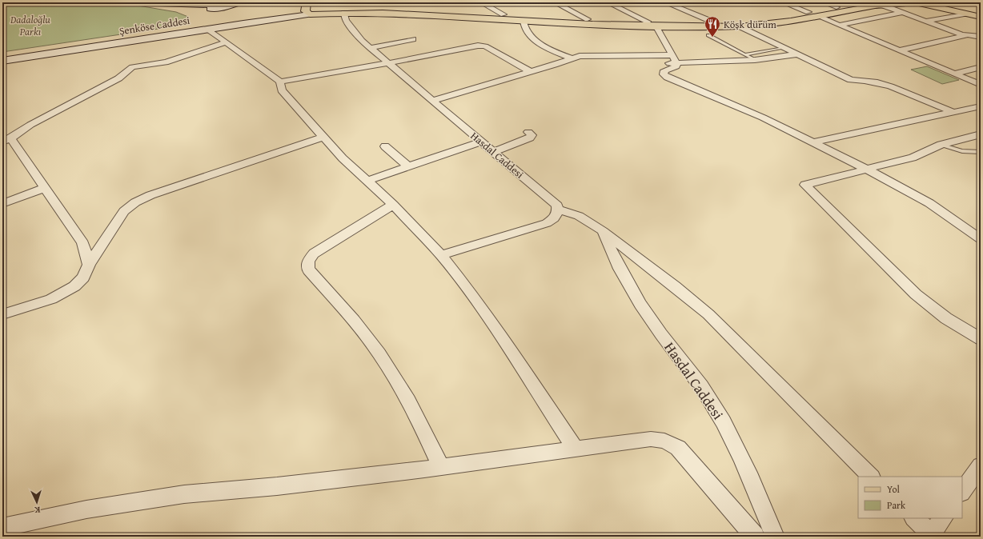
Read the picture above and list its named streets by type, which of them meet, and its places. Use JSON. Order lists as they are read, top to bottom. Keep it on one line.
{"streets":{"main road":["Şenköse Caddesi"],"street":["Hasdal Caddesi"]},"parks":["Dadaloğlu Parkı"],"places":{"restaurant":["Köşk dürüm"]},"legend":["Yol","Park"],"north":"bottom"}
